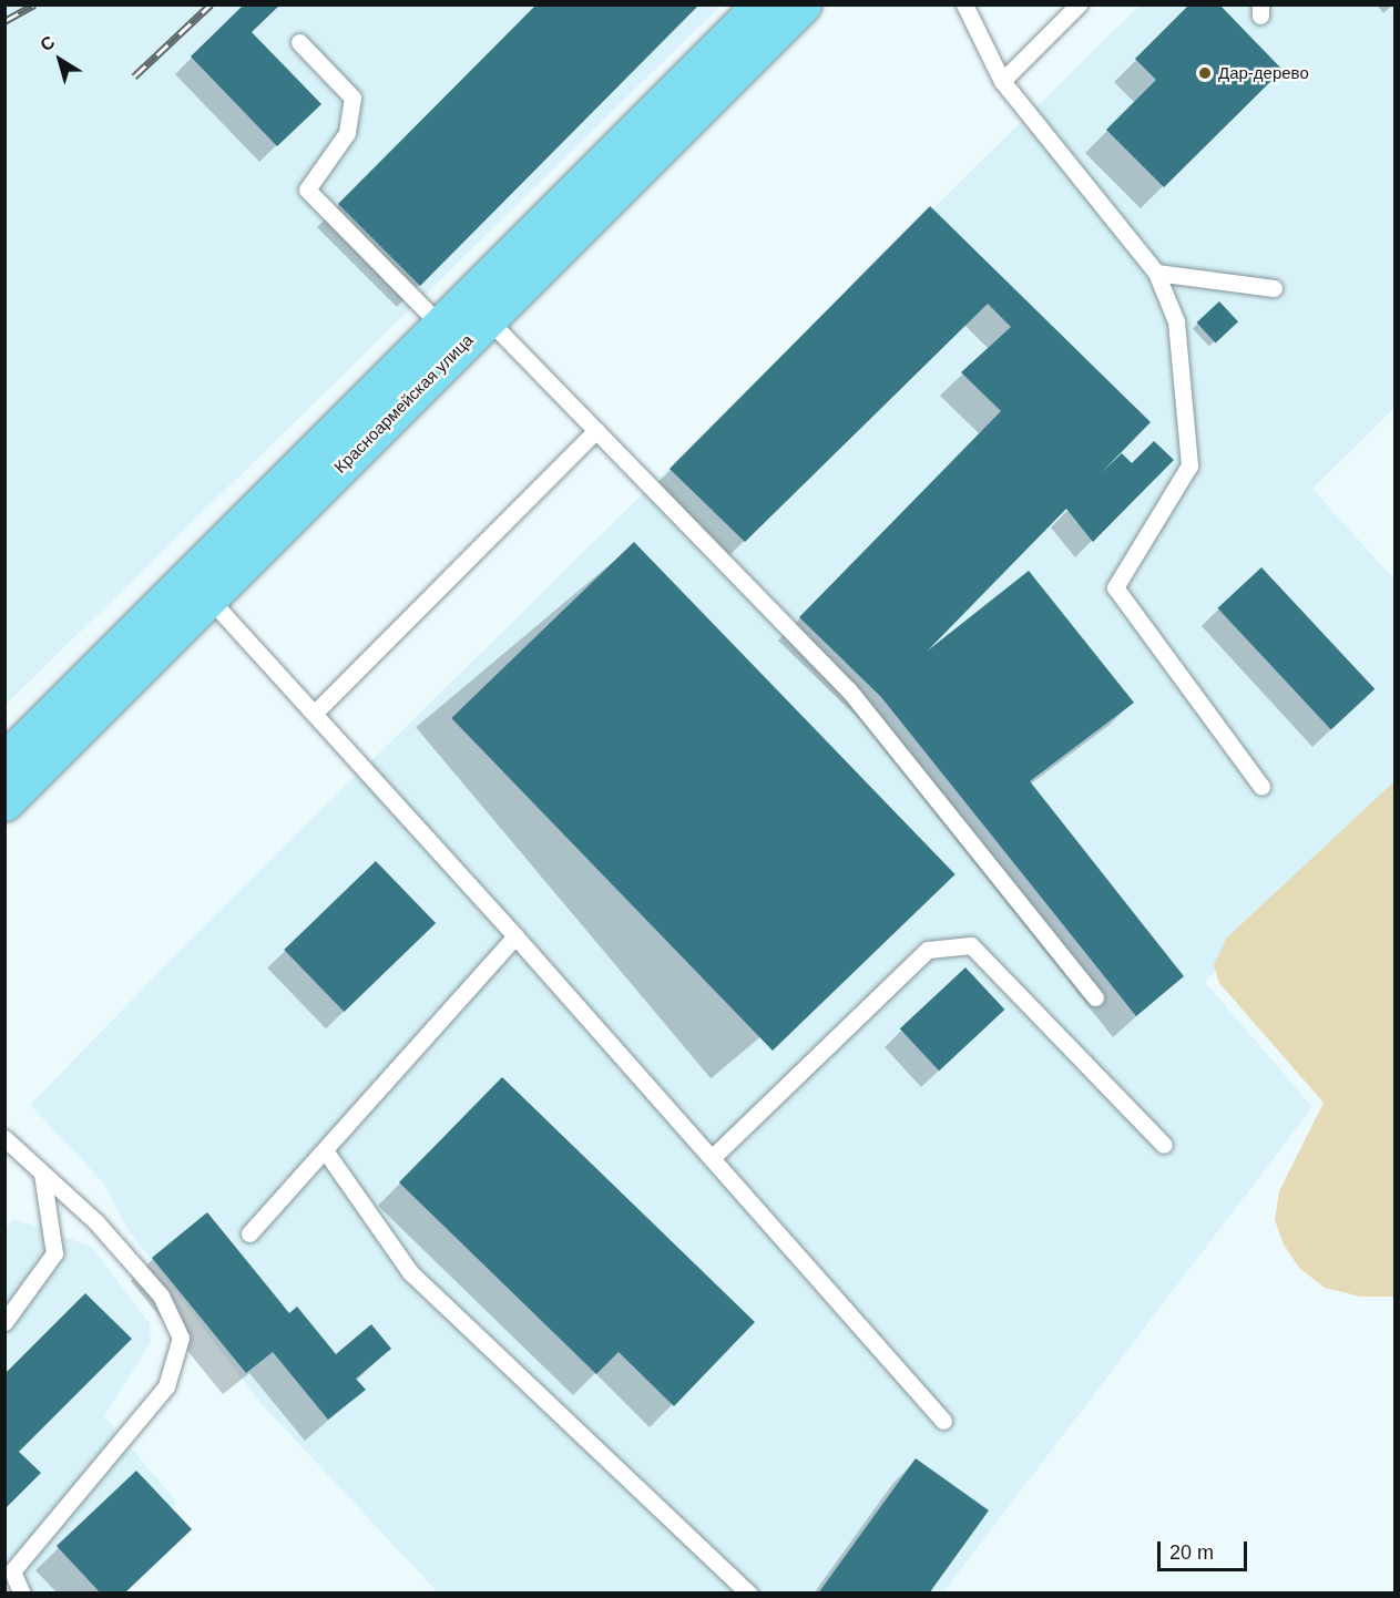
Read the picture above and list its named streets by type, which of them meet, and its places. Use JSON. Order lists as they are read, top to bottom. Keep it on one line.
{"streets":{"main road":["Красноармейская улица"]},"places":["Дар-дерево"],"scale_bar":"20 m","north":"top left"}
